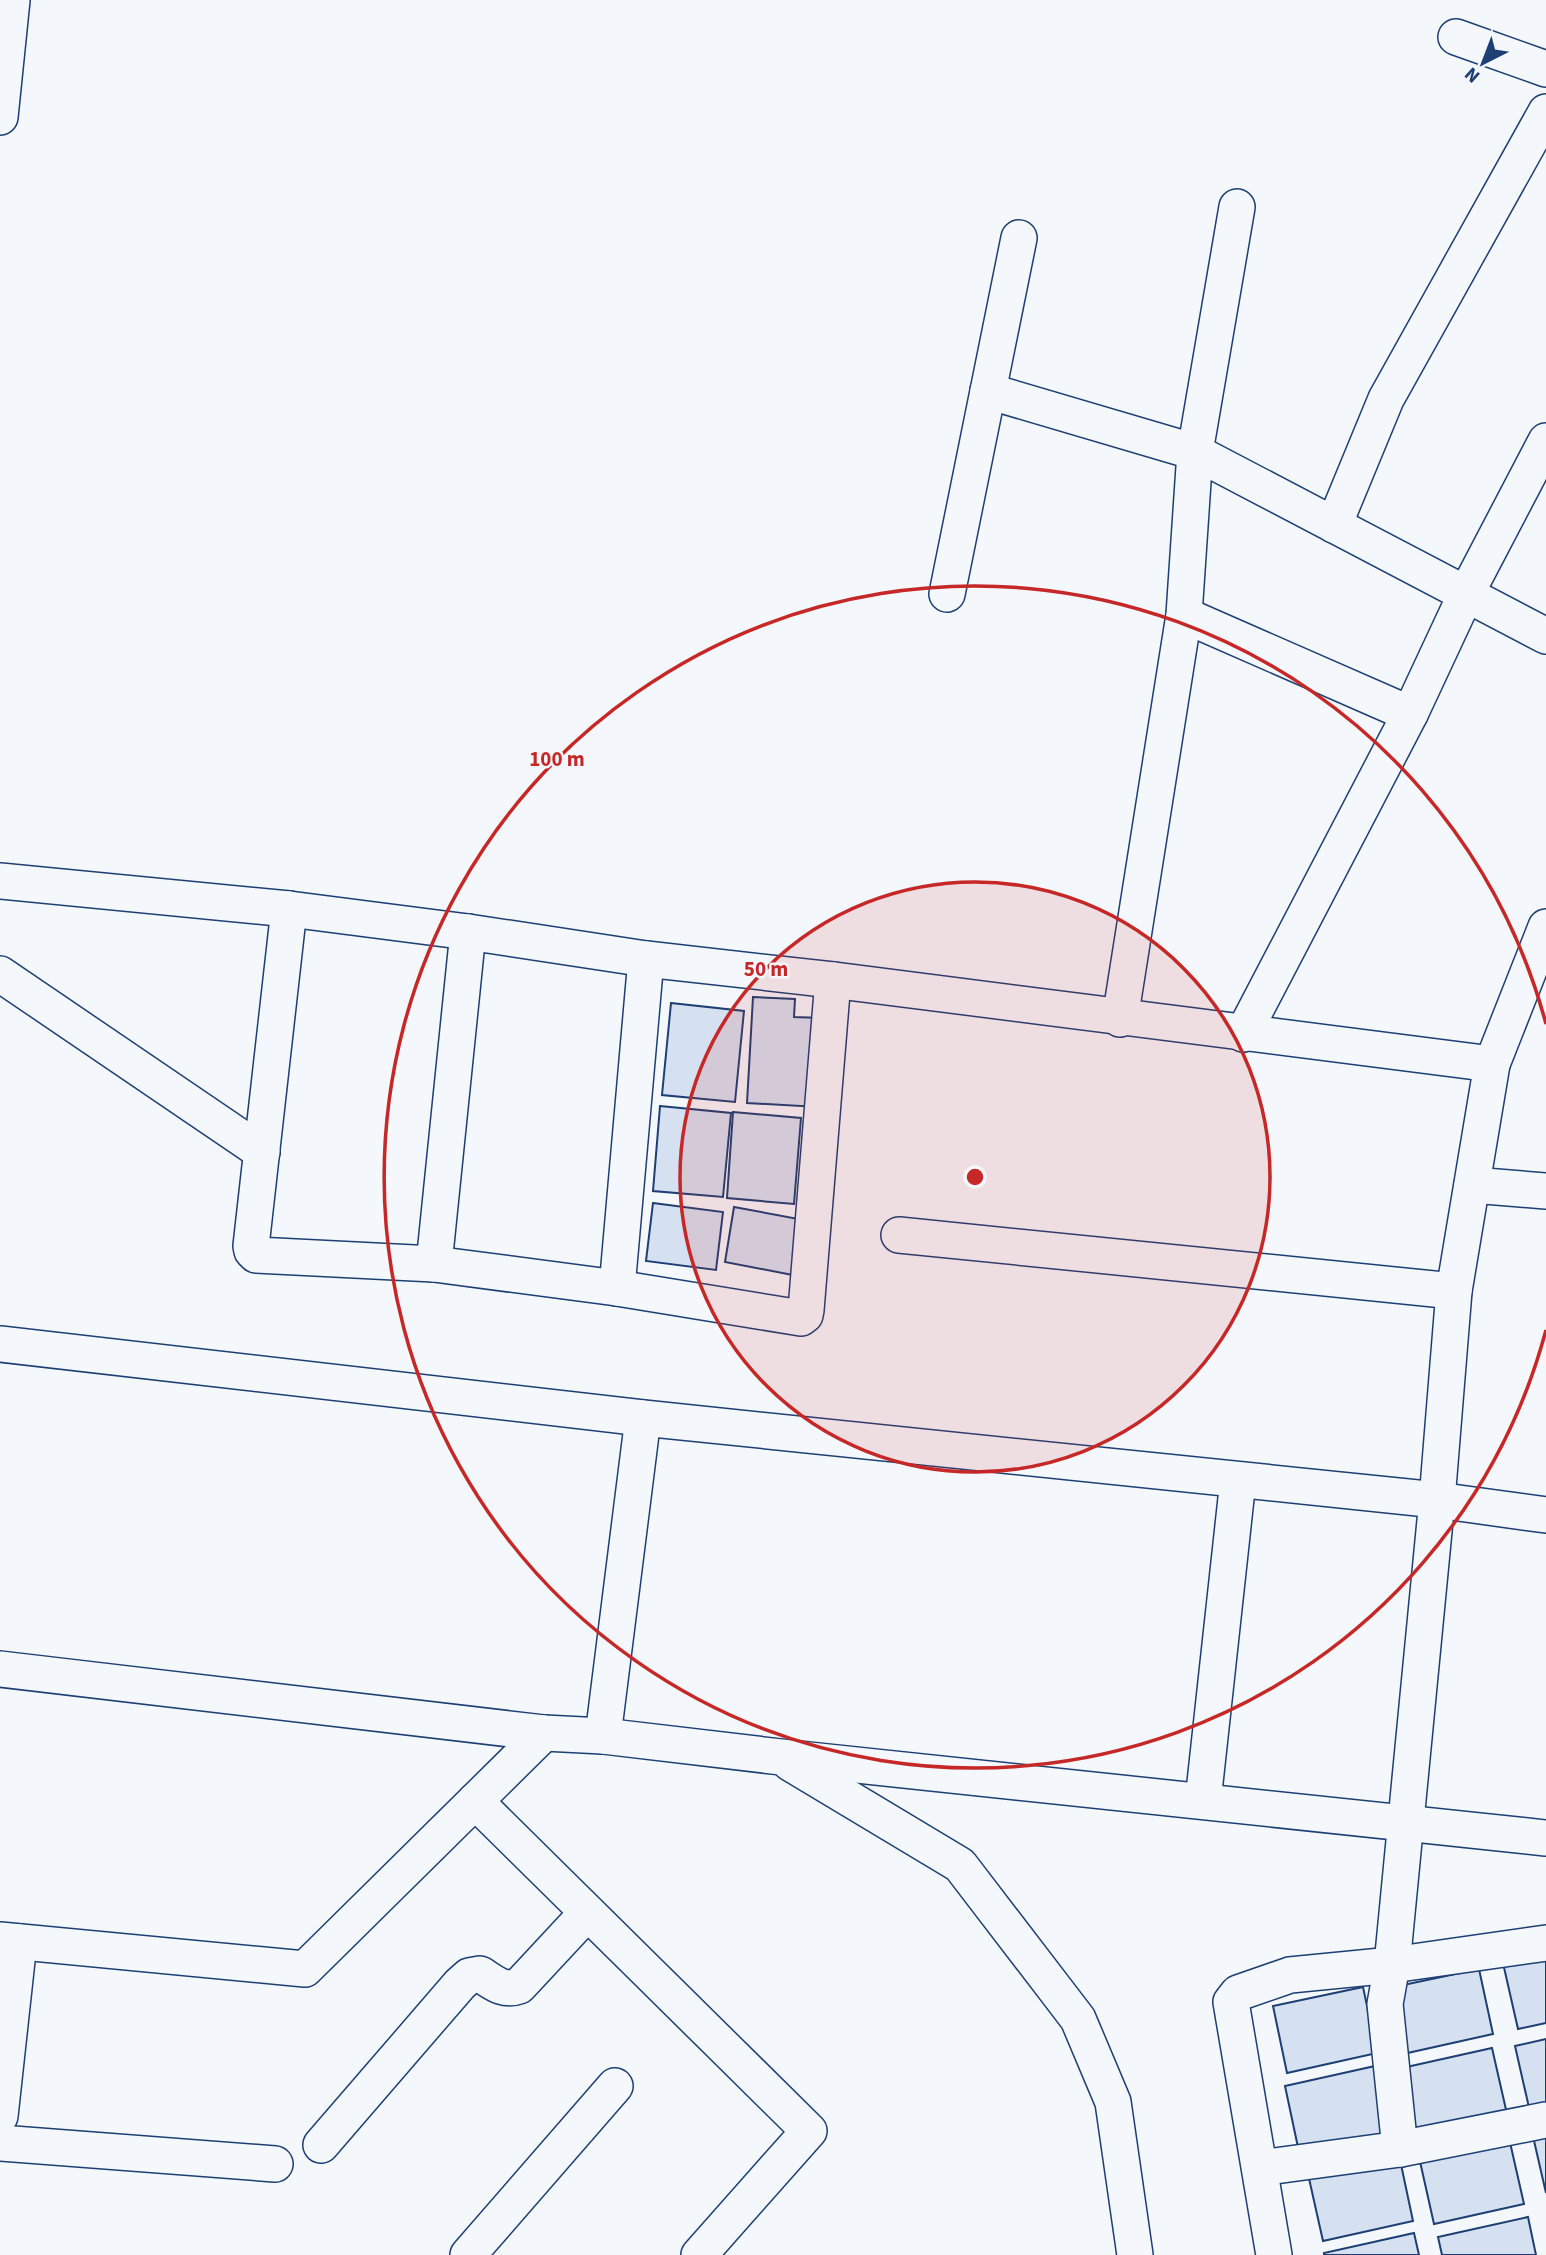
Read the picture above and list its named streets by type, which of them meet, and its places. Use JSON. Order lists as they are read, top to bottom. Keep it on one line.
{"north":"bottom left","rings":["100 m","50 m"]}
